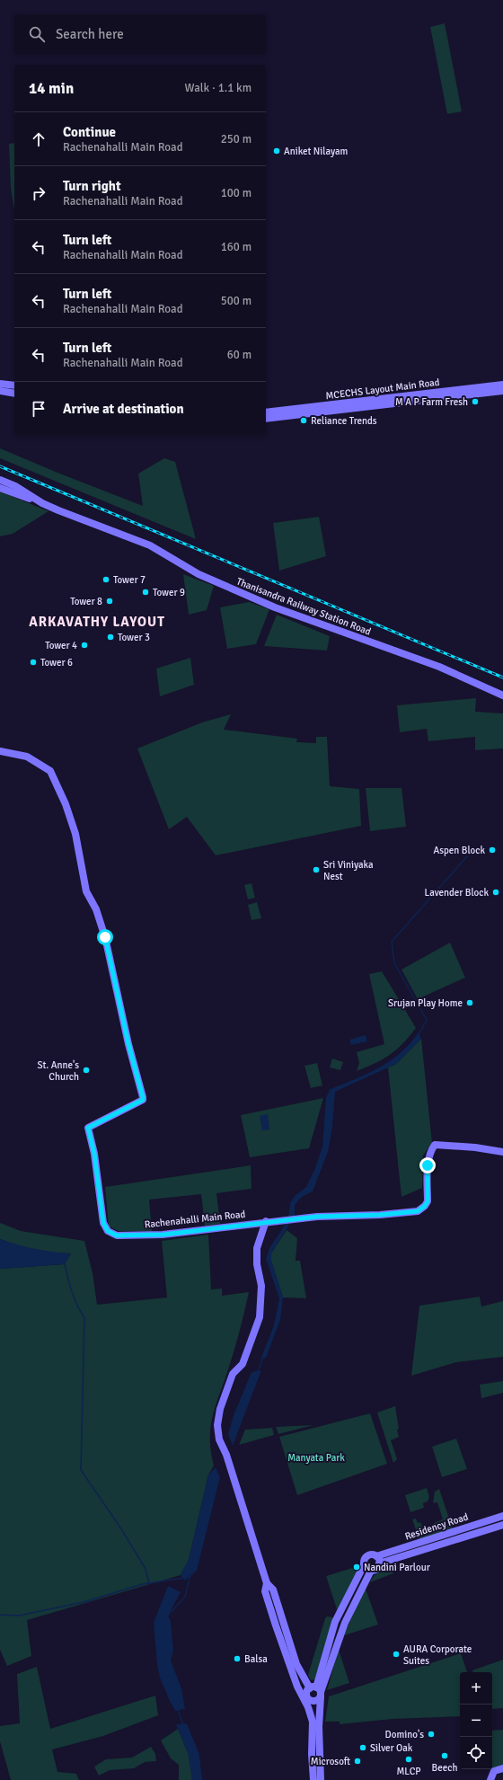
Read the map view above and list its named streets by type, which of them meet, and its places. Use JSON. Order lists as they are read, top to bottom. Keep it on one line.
{"streets":{"street":["MCECHS Layout Main Road","Thanisandra Railway Station Road","Rachenahalli Main Road","Residency Road"]},"districts":["ARKAVATHY LAYOUT"],"parks":["Manyata Park"],"places":["Aniket Nilayam","M A P Farm Fresh","Reliance Trends","Tower 7","Tower 9","Tower 8","Tower 3","Tower 4","Tower 6","Aspen Block","Sri Viniyaka Nest","Lavender Block","Srujan Play Home","St. Anne's Church","Nandini Parlour","AURA Corporate Suites","Balsa","Domino's","Silver Oak","Beech","MLCP","Microsoft"],"page":{"search":"Search here","heading":["14 min","Walk · 1.1 km"],"list":[["Continue","Rachenahalli Main Road","250 m"],["Turn right","Rachenahalli Main Road","100 m"],["Turn left","Rachenahalli Main Road","160 m"],["Turn left","Rachenahalli Main Road","500 m"],["Turn left","Rachenahalli Main Road","60 m"],"Arrive at destination"],"map_buttons":["+","−"]}}
